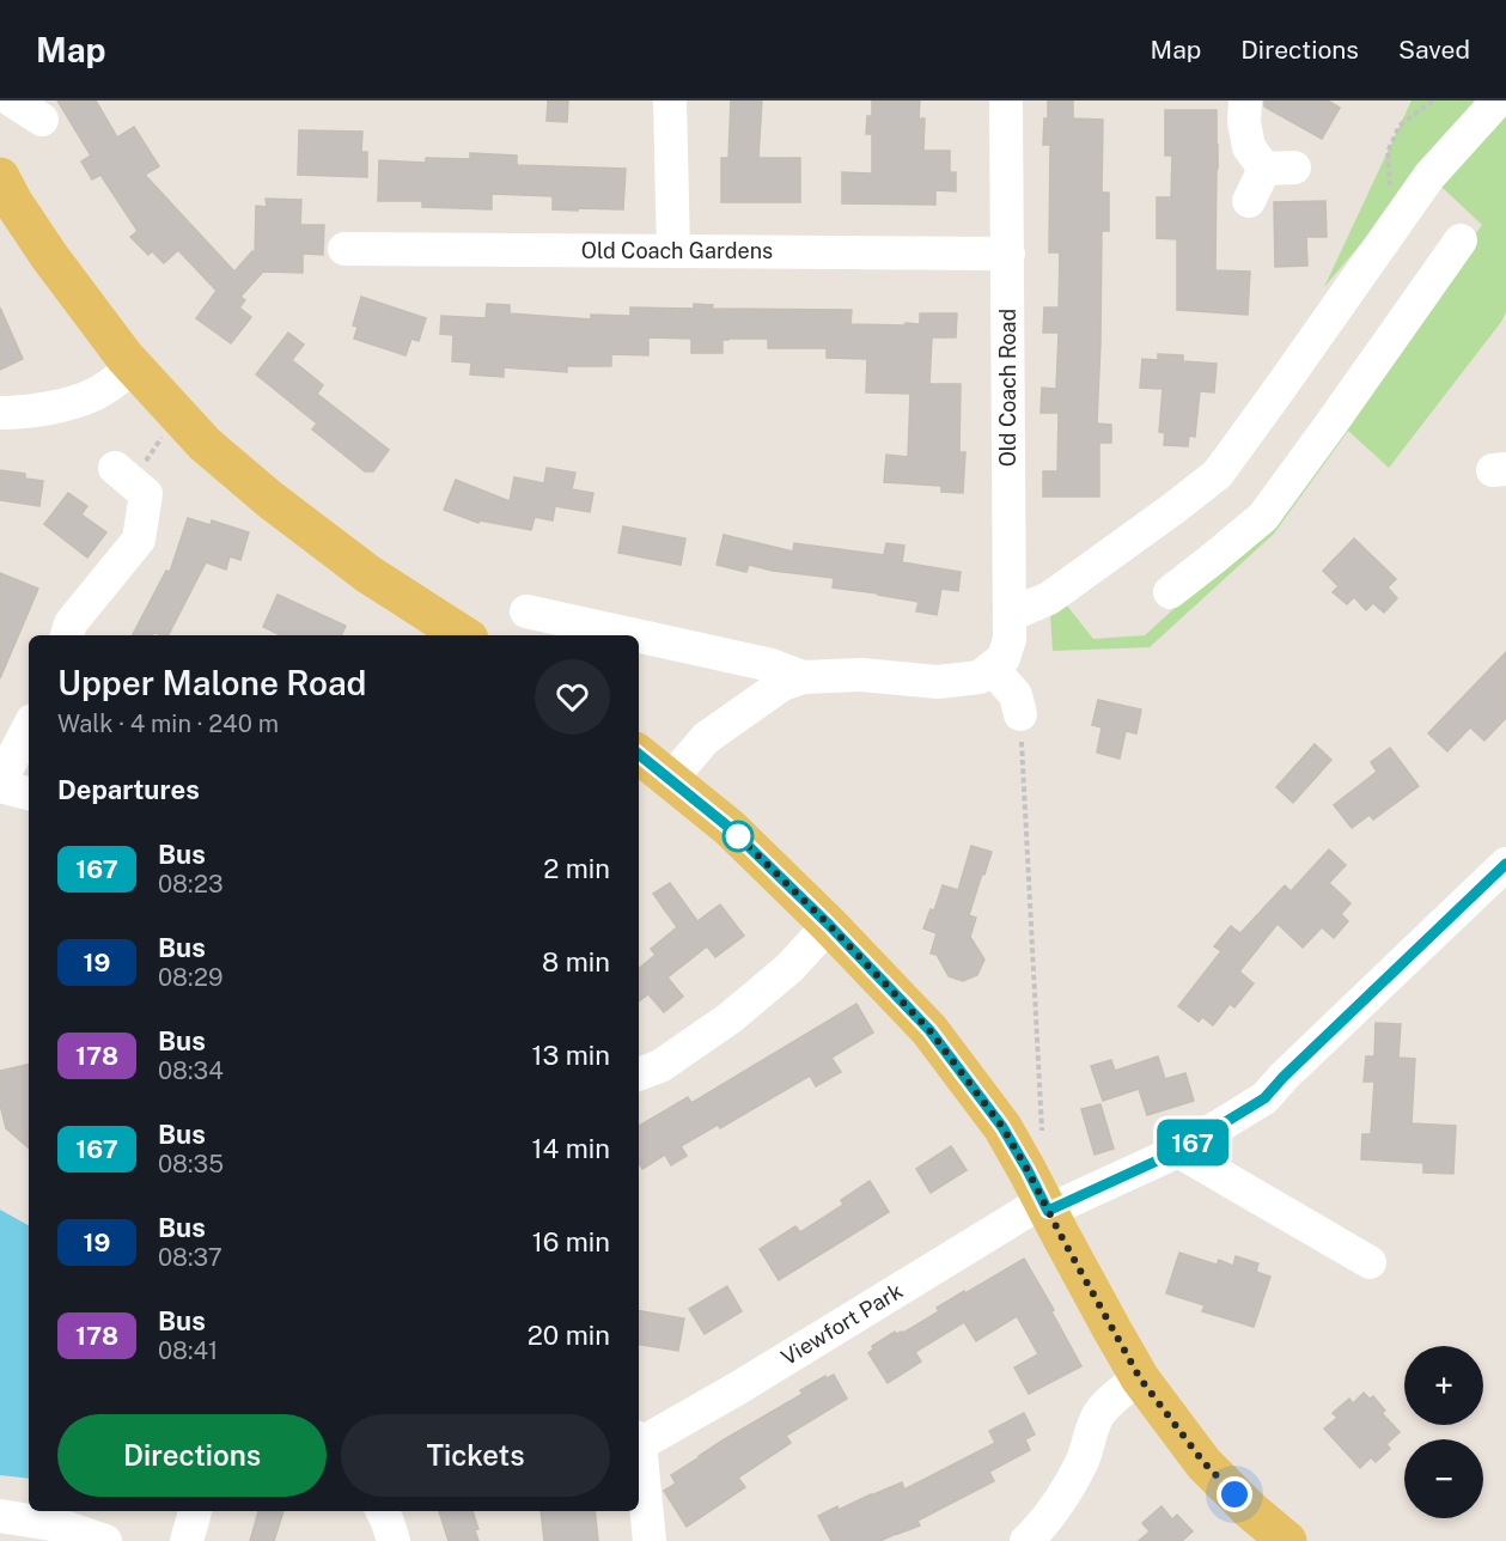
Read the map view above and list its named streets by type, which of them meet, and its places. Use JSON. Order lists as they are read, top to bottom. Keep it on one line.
{"streets":{"street":["Old Coach Gardens","Old Coach Road","Viewfort Park"]},"crossings":[["Old Coach Gardens","Old Coach Road"]],"lines":["bus line 167"],"page":{"header":"Map","nav":["Map","Directions","Saved"],"on_map":"167","heading":[["Upper Malone Road","Walk · 4 min · 240 m"],"Departures"],"list":[{"mark":"167","name":"Bus","note":"08:23","value":"2 min"},{"mark":"19","name":"Bus","note":"08:29","value":"8 min"},{"mark":"178","name":"Bus","note":"08:34","value":"13 min"},{"mark":"167","name":"Bus","note":"08:35","value":"14 min"},{"mark":"19","name":"Bus","note":"08:37","value":"16 min"},{"mark":"178","name":"Bus","note":"08:41","value":"20 min"}],"map_buttons":["+","−"],"buttons":["Directions","Tickets"]}}
